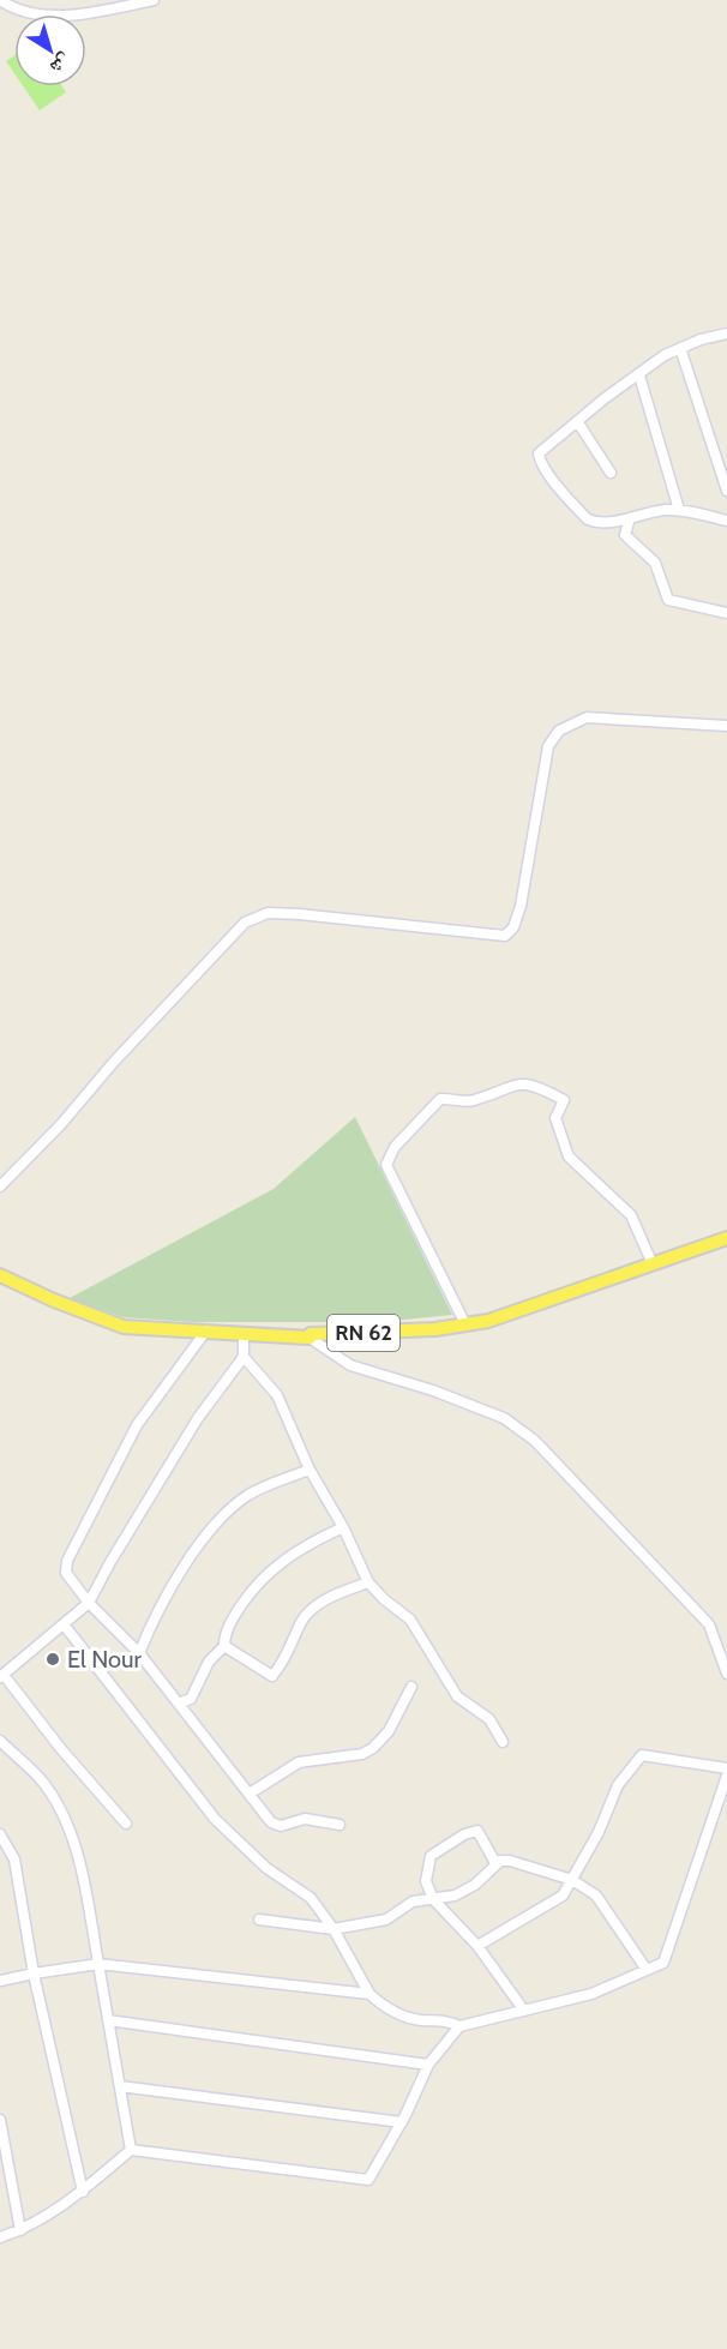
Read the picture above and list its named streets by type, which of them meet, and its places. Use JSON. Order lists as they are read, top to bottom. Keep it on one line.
{"streets":{"main road":["RN 62"]},"places":["El Nour"],"north":"bottom right"}
